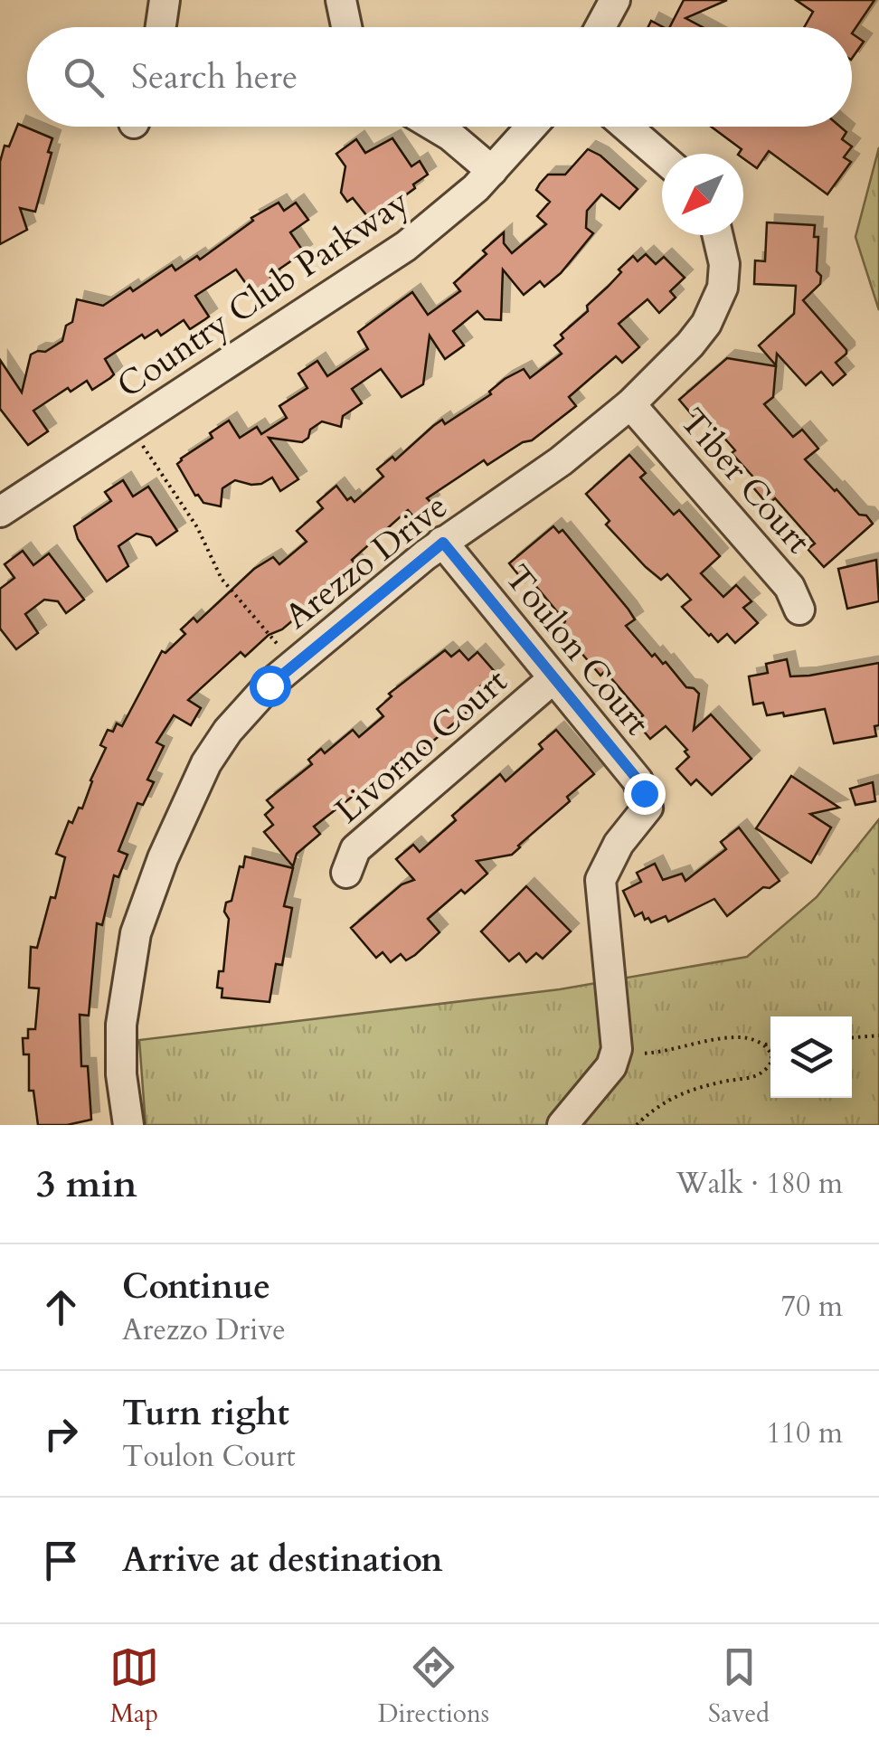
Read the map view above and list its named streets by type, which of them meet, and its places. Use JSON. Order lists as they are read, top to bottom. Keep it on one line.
{"streets":{"street":["Country Club Parkway","Tiber Court","Arezzo Drive","Toulon Court","Livorno Court"]},"crossings":[["Tiber Court","Arezzo Drive"],["Arezzo Drive","Toulon Court"],["Toulon Court","Livorno Court"]],"north":"bottom left","page":{"search":"Search here","heading":["3 min","Walk · 180 m"],"list":[["Continue","Arezzo Drive","70 m"],["Turn right","Toulon Court","110 m"],"Arrive at destination"],"nav":["Map","Directions","Saved"]}}
